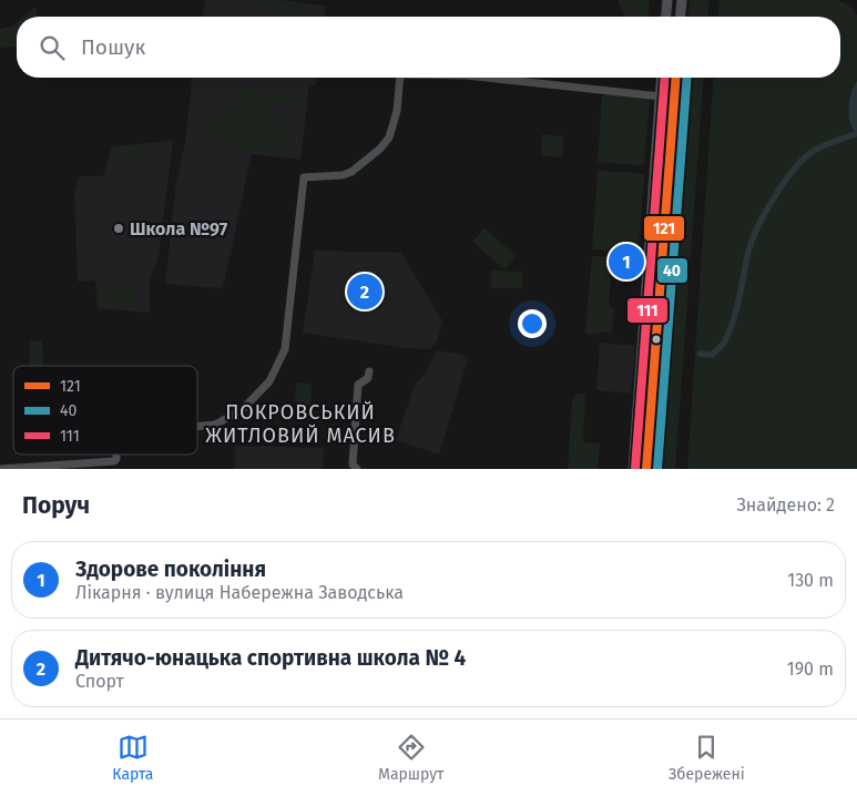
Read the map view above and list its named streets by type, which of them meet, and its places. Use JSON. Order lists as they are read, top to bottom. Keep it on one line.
{"districts":["ПОКРОВСЬКИЙ ЖИТЛОВИЙ МАСИВ"],"places":["Школа №97"],"lines":["transit line 121","transit line 40","transit line 111"],"legend":["121","40","111"],"page":{"search":"Пошук","pins":["1","2"],"heading":["Поруч","Знайдено: 2"],"list":[{"mark":"1","name":"Здорове покоління","note":"Лікарня · вулиця Набережна Заводська","value":"130 m"},{"mark":"2","name":"Дитячо-юнацька спортивна школа № 4","note":"Спорт","value":"190 m"}],"nav":["Карта","Маршрут","Збережені"]}}
